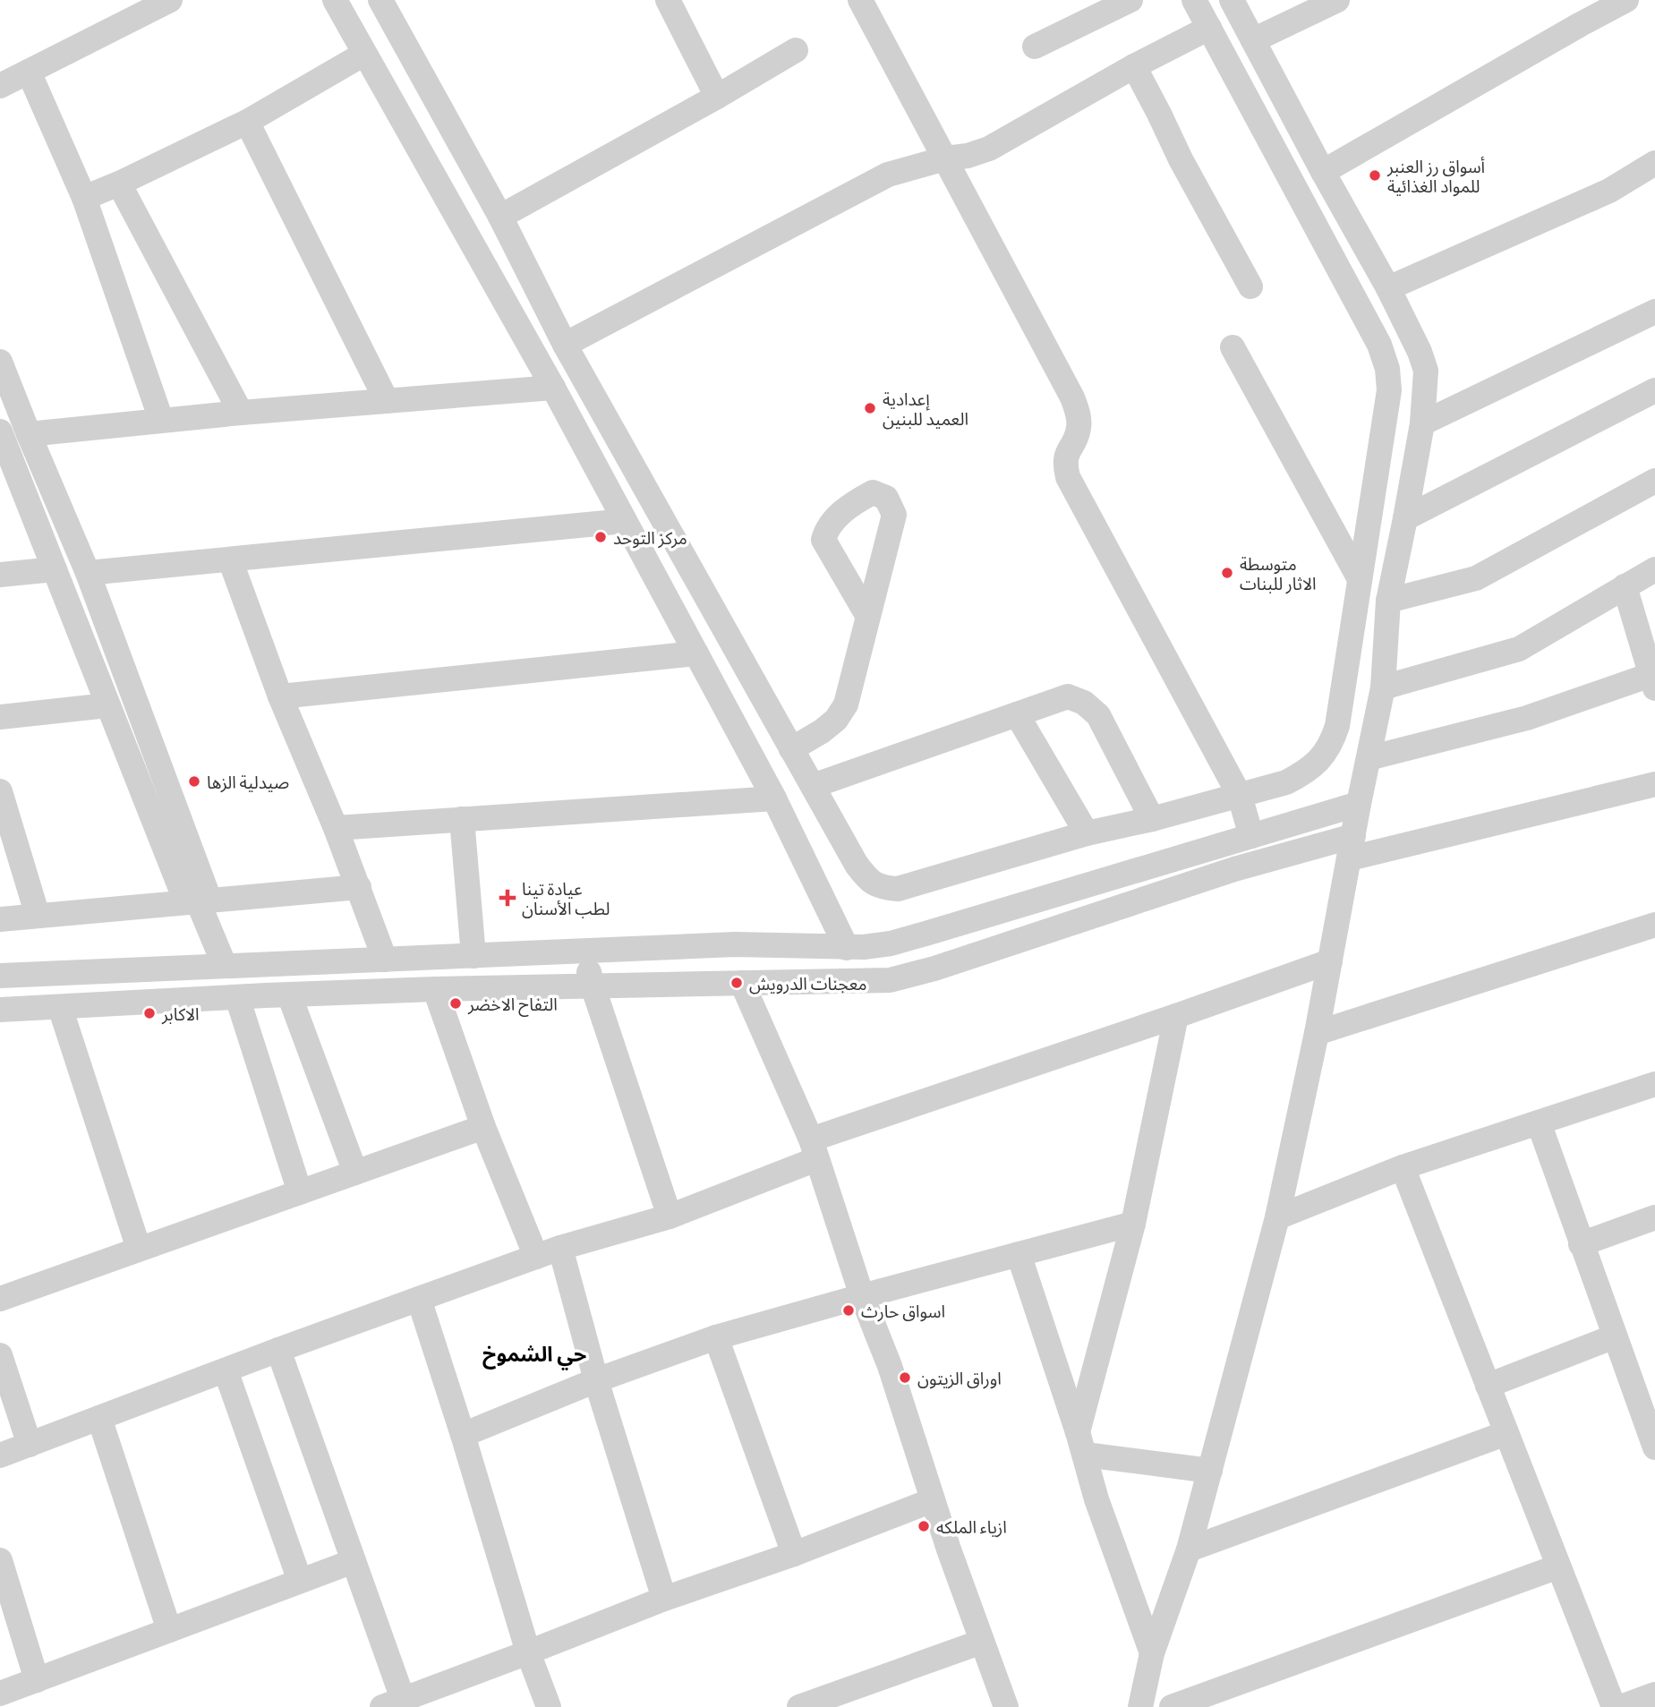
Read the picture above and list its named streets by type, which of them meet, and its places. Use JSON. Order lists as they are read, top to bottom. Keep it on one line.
{"districts":["حي الشموخ"],"places":{"other":["أسواق رز العنبر للمواد الغذائية","إعدادية العميد للبنين","مركز التوحد","متوسطة الاثار للبنات","صيدلية الزها","معجنات الدرويش","التفاح الاخضر","الاكابر","اسواق حارث","اوراق الزيتون","ازياء الملكه"],"health":["عيادة تينا لطب الأسنان"]}}
